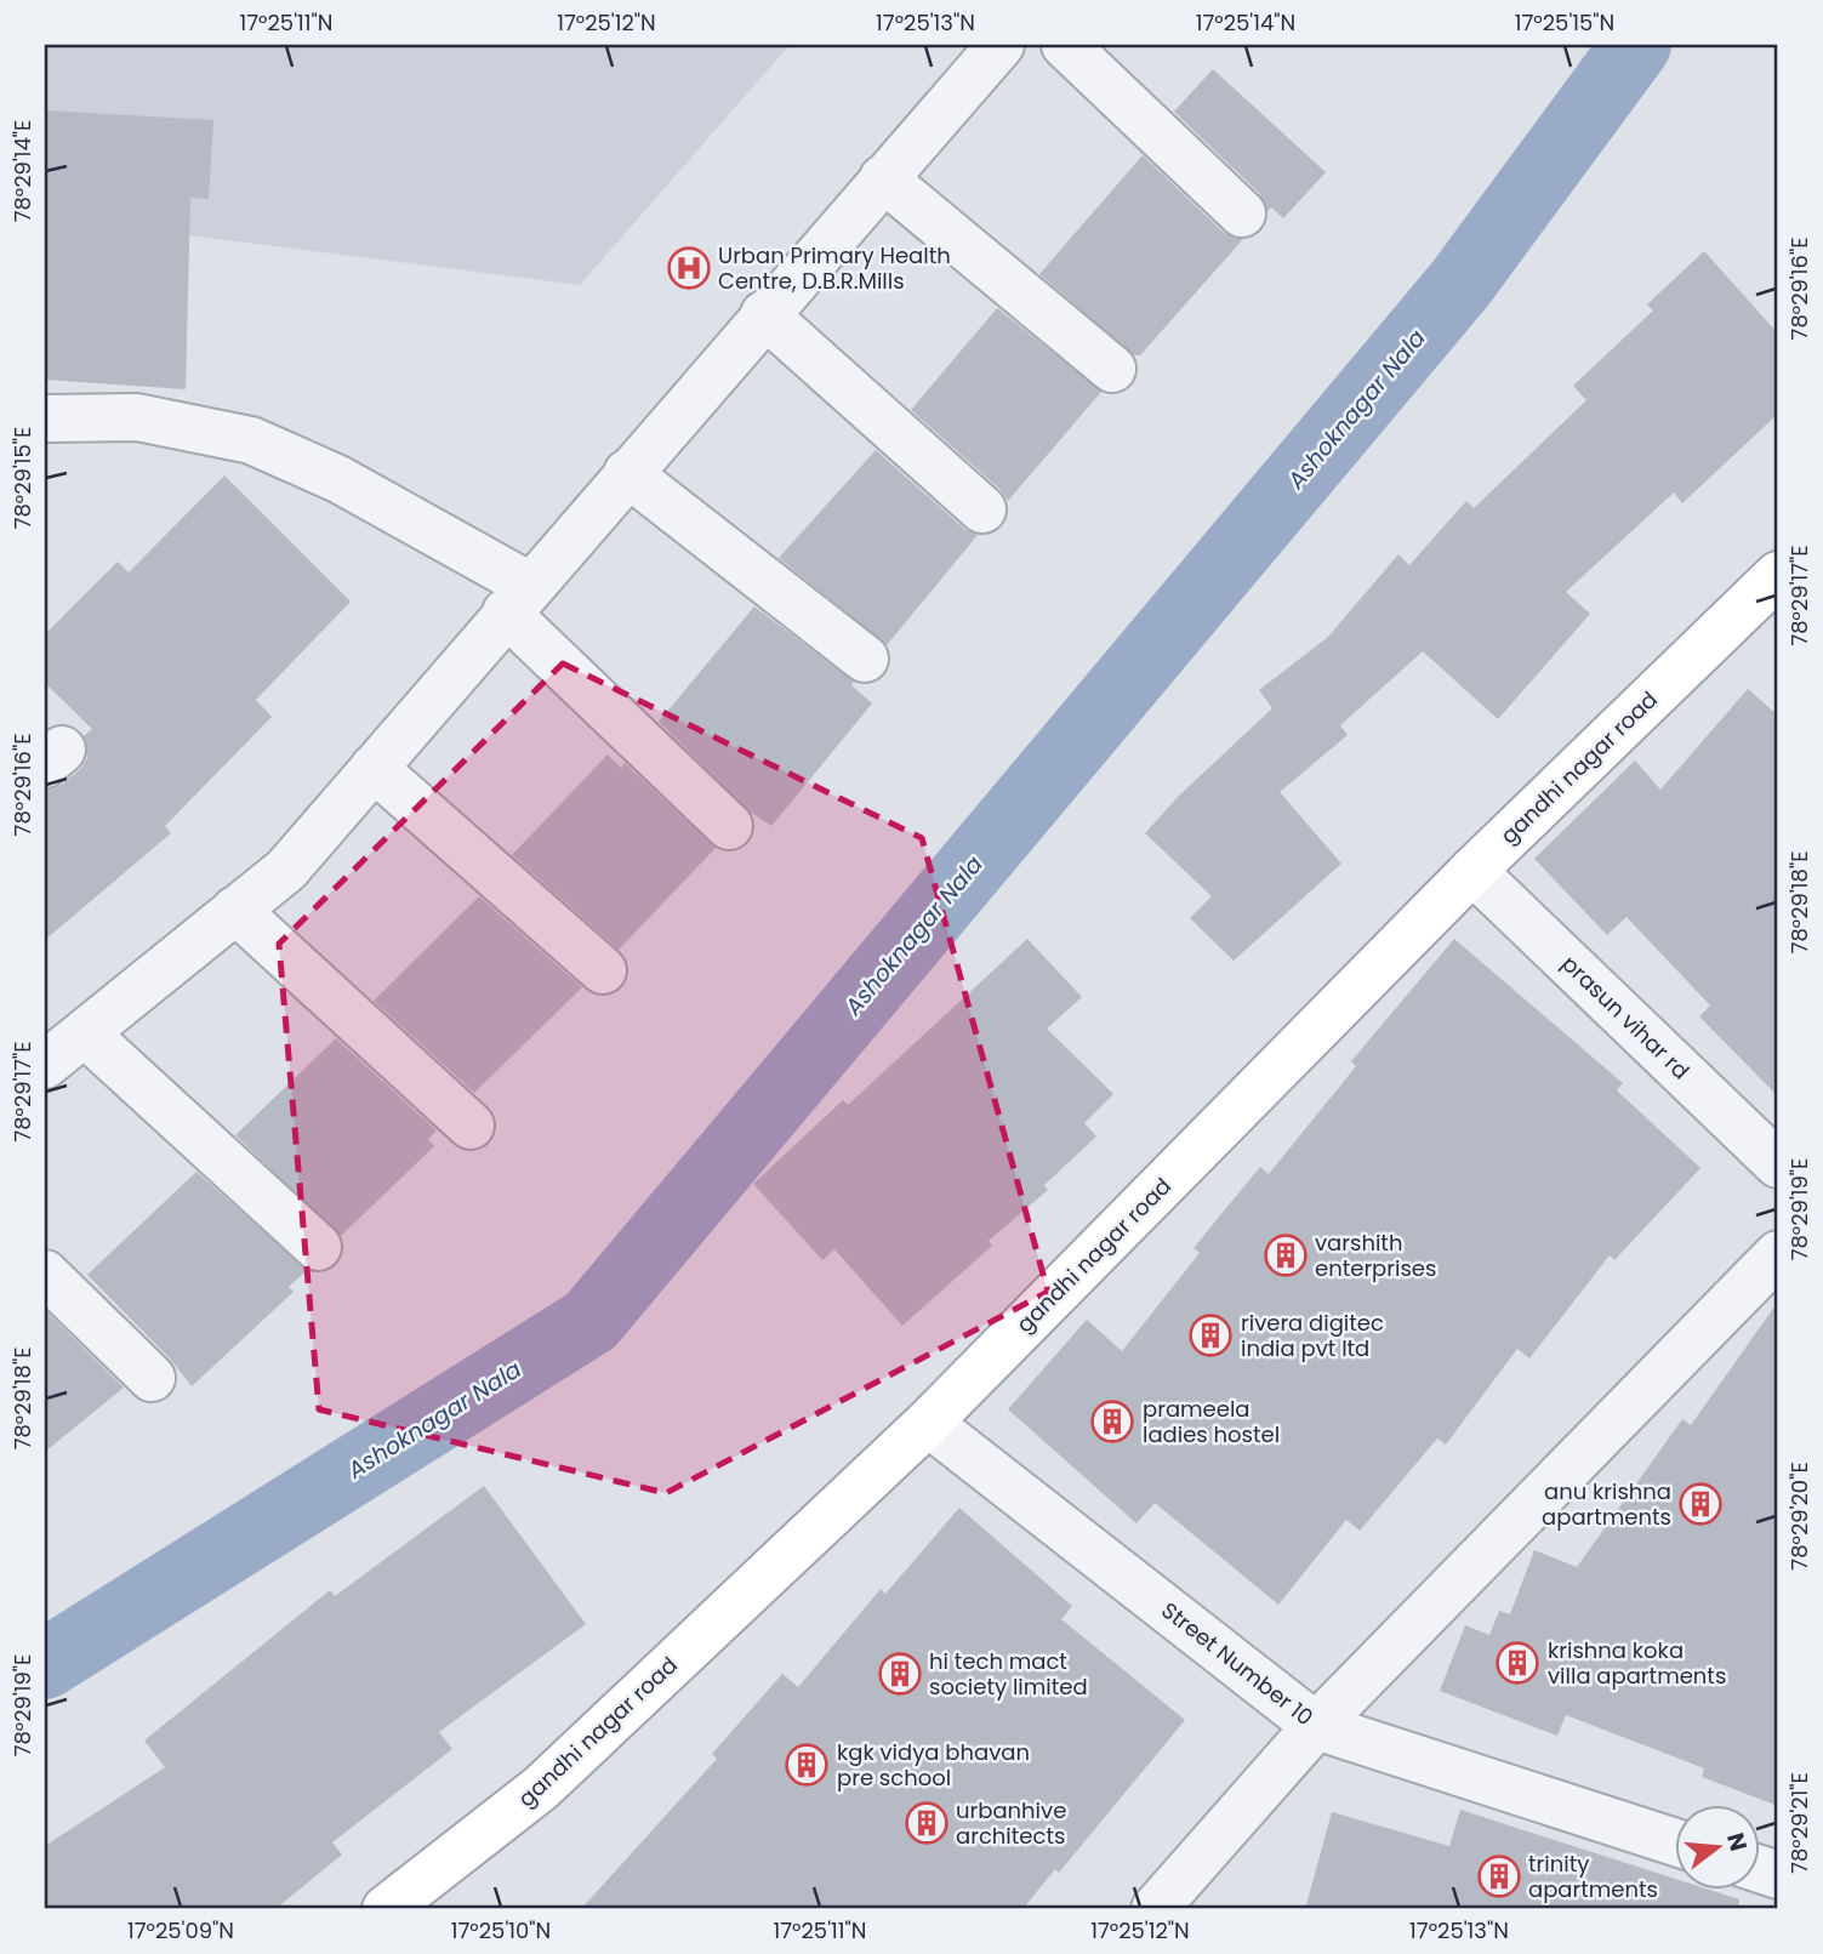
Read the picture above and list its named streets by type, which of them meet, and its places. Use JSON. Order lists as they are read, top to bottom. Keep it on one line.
{"streets":{"main road":["gandhi nagar road"],"street":["prasun vihar rd","Street Number 10"]},"crossings":[["gandhi nagar road","prasun vihar rd"],["gandhi nagar road","Street Number 10"]],"water":["Ashoknagar Nala"],"places":{"hospital":["Urban Primary Health Centre, D.B.R.Mills"],"building":["varshith enterprises","rivera digitec india pvt ltd","prameela ladies hostel","anu krishna apartments","krishna koka villa apartments","hi tech mact society limited","kgk vidya bhavan pre school","urbanhive architects","trinity apartments"]},"north":"right","coordinates":["17°25'11\"N","17°25'12\"N","17°25'13\"N","17°25'14\"N","17°25'15\"N","78°29'14\"E","78°29'16\"E","78°29'15\"E","78°29'17\"E","78°29'18\"E","78°29'19\"E","78°29'20\"E","78°29'21\"E","17°25'09\"N","17°25'10\"N"]}
